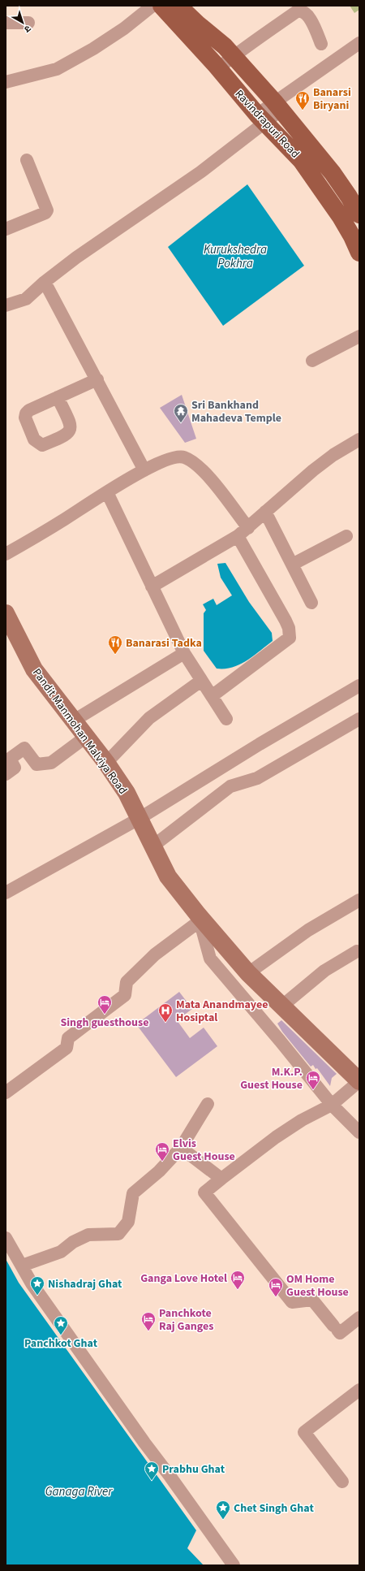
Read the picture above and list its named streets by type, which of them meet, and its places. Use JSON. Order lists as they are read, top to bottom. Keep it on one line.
{"streets":{"main road":["Ravindrapuri Road"],"street":["Pandit Manmohan Malviya Road"]},"water":["Kurukshedra Pokhra","Ganaga River"],"places":{"restaurant":["Banarsi Biryani","Banarasi Tadka"],"temple":["Sri Bankhand Mahadeva Temple"],"hotel":["Singh guesthouse","M.K.P. Guest House","Elvis Guest House","Ganga Love Hotel","OM Home Guest House","Panchkote Raj Ganges"],"hospital":["Mata Anandmayee Hosiptal"],"place":["Nishadraj Ghat","Panchkot Ghat","Prabhu Ghat","Chet Singh Ghat"]},"north":"bottom right"}
